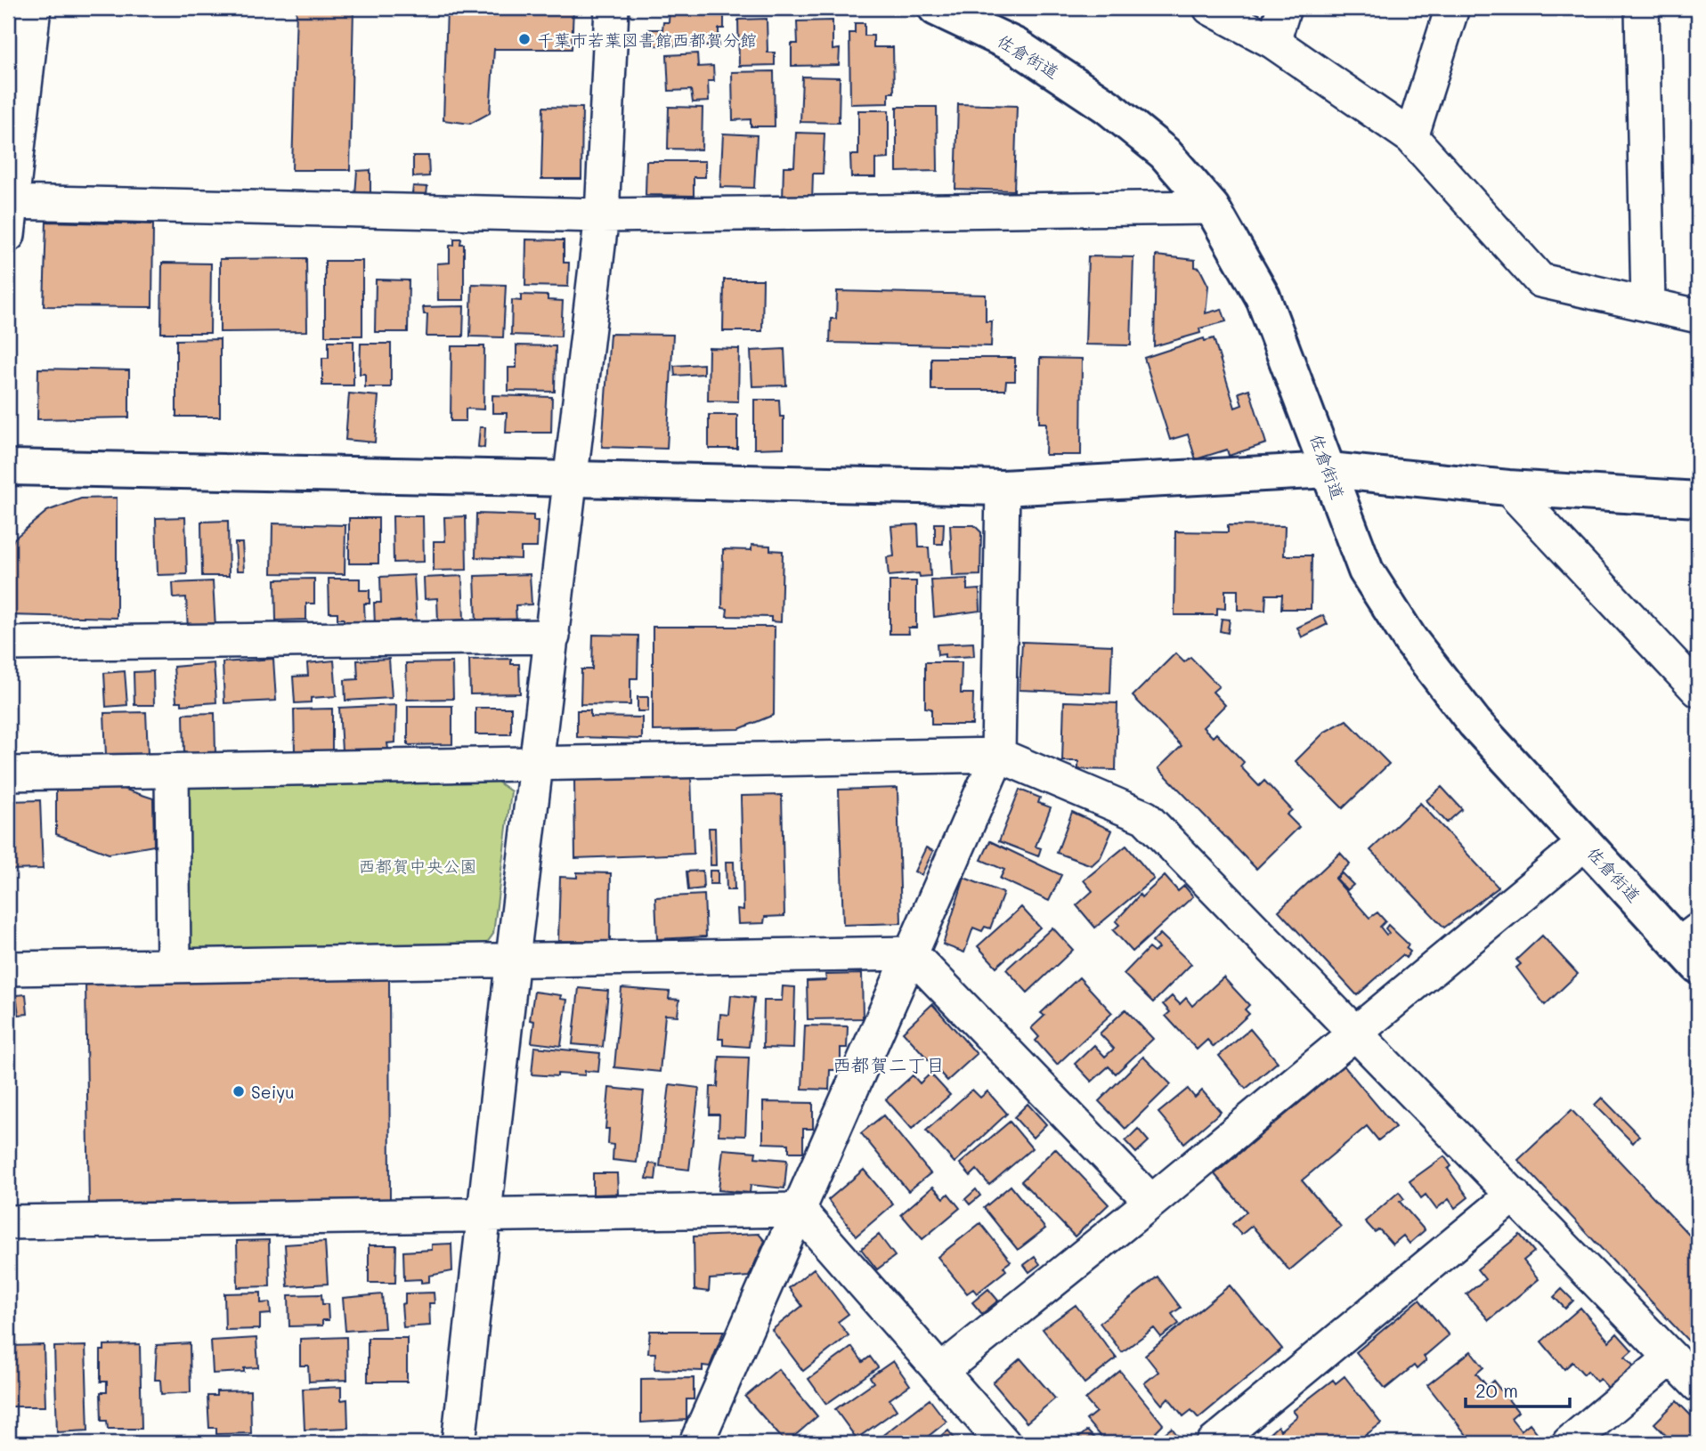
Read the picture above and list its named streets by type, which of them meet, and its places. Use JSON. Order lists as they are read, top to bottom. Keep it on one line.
{"streets":{"street":["佐倉街道"]},"districts":["西都賀二丁目"],"parks":["西都賀中央公園"],"places":["千葉市若葉図書館西都賀分館","Seiyu"],"scale_bar":"20 m"}
